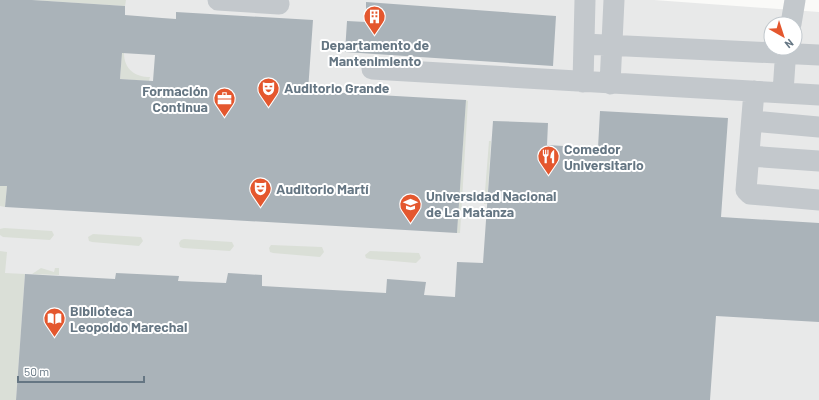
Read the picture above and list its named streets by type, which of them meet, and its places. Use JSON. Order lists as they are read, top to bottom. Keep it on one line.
{"places":{"building":["Departamento de Mantenimiento"],"theatre":["Auditorio Grande","Auditorio Martí"],"office":["Formación Continua"],"restaurant":["Comedor Universitario"],"school or university":["Universidad Nacional de La Matanza"],"library":["Biblioteca Leopoldo Marechal"]},"scale_bar":"50 m","north":"bottom right"}
